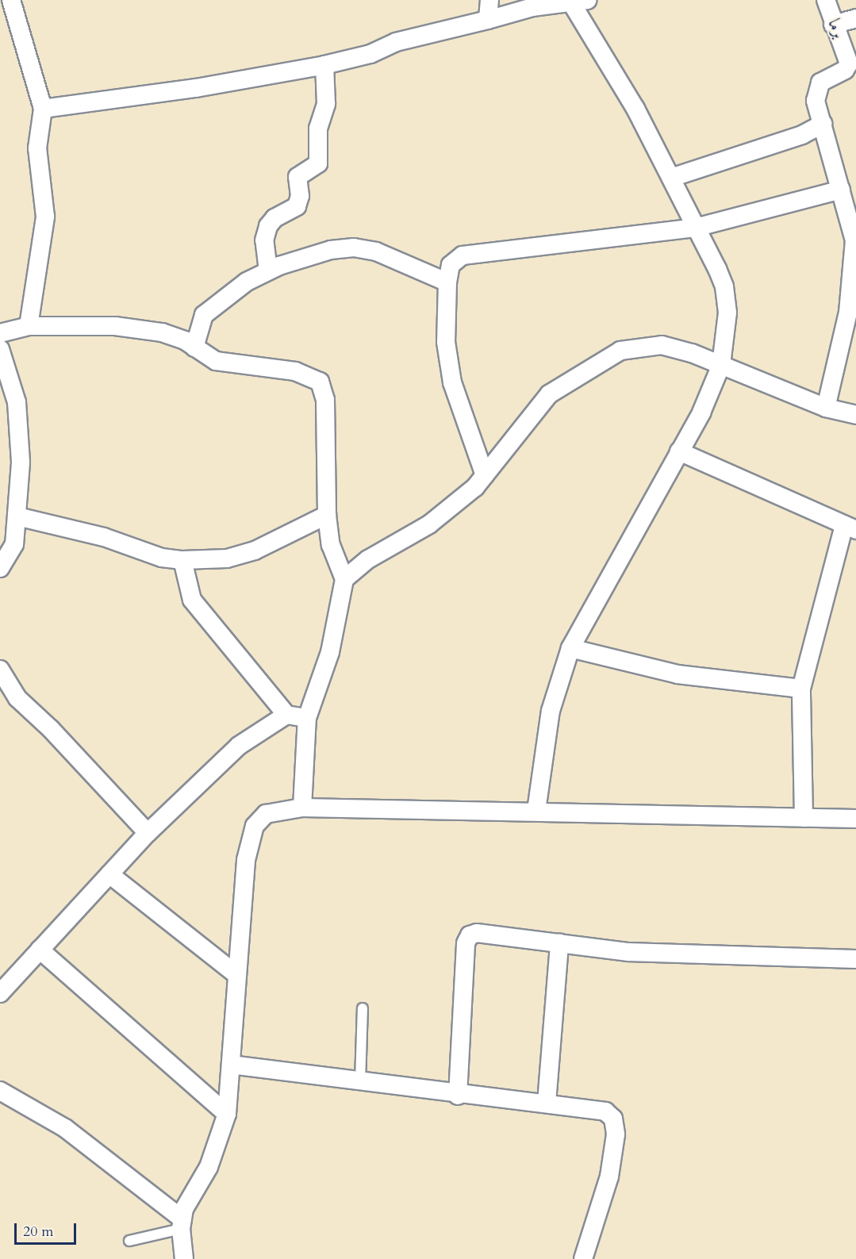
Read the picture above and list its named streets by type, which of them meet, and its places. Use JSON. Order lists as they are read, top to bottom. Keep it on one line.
{"streets":{"street":["برما"]},"scale_bar":"20 m"}
